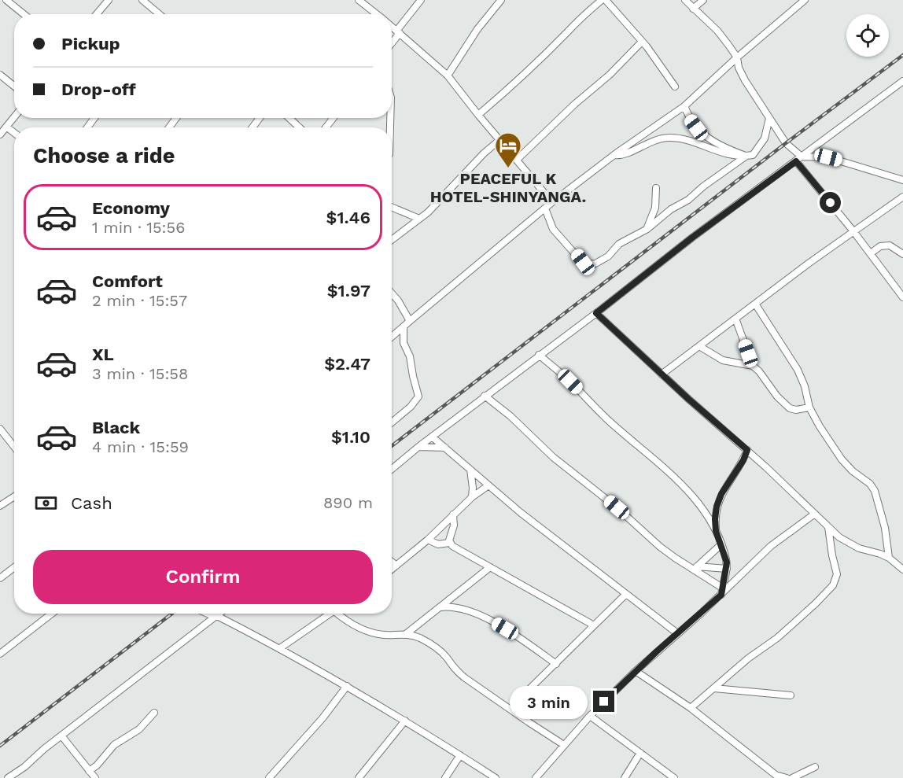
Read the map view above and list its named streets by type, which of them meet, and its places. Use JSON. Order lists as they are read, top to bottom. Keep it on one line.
{"places":{"hotel":["PEACEFUL K HOTEL-SHINYANGA."]},"page":{"banner":["Pickup","Drop-off"],"heading":"Choose a ride","list":[{"name":"Economy","note":"1 min · 15:56","value":"$1.46"},{"name":"Comfort","note":"2 min · 15:57","value":"$1.97"},{"name":"XL","note":"3 min · 15:58","value":"$2.47"},{"name":"Black","note":"4 min · 15:59","value":"$1.10"}],"pay":["Cash","890 m"],"buttons":"Confirm","bubble":"3 min"}}
